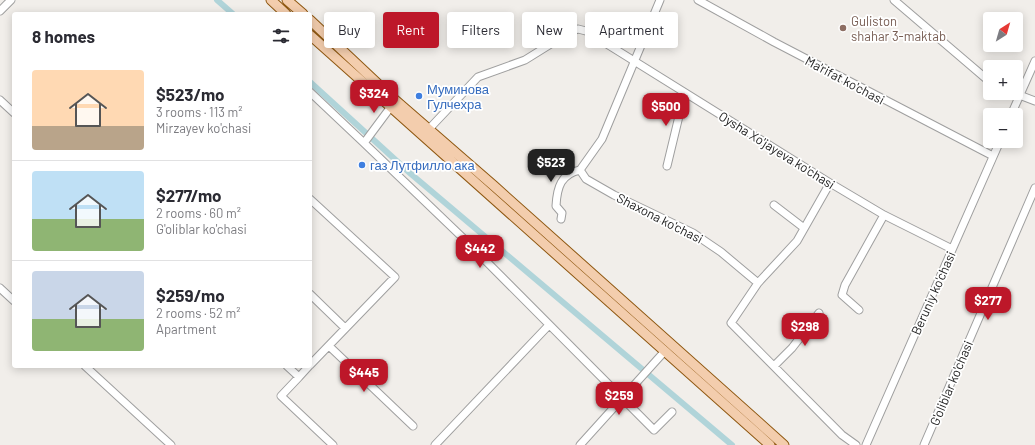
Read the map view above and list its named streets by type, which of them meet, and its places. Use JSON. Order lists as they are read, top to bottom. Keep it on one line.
{"streets":{"street":["Ma'rifat ko'chasi","Oysha Xo'jayeva ko'chasi","Shaxona ko'chasi","Beruniy ko'chasi","G'oliblar ko'chasi"]},"crossings":[["Ma'rifat ko'chasi","Beruniy ko'chasi"],["Oysha Xo'jayeva ko'chasi","Beruniy ko'chasi"]],"places":["Guliston shahar 3-maktab","Муминова Гулчехра","газ Лутфилло ака"],"north":"top right","page":{"map_buttons":["+","−"],"chip":["Buy","Rent","Filters","New","Apartment"],"heading":"8 homes","list":[{"name":"$523/mo","note":"3 rooms · 113 m² · Mirzayev ko'chasi"},{"name":"$277/mo","note":"2 rooms · 60 m² · G'oliblar ko'chasi"},{"name":"$259/mo","note":"2 rooms · 52 m² · Apartment"}],"price":["$324","$500","$523","$442","$277","$298","$445","$259"]}}
